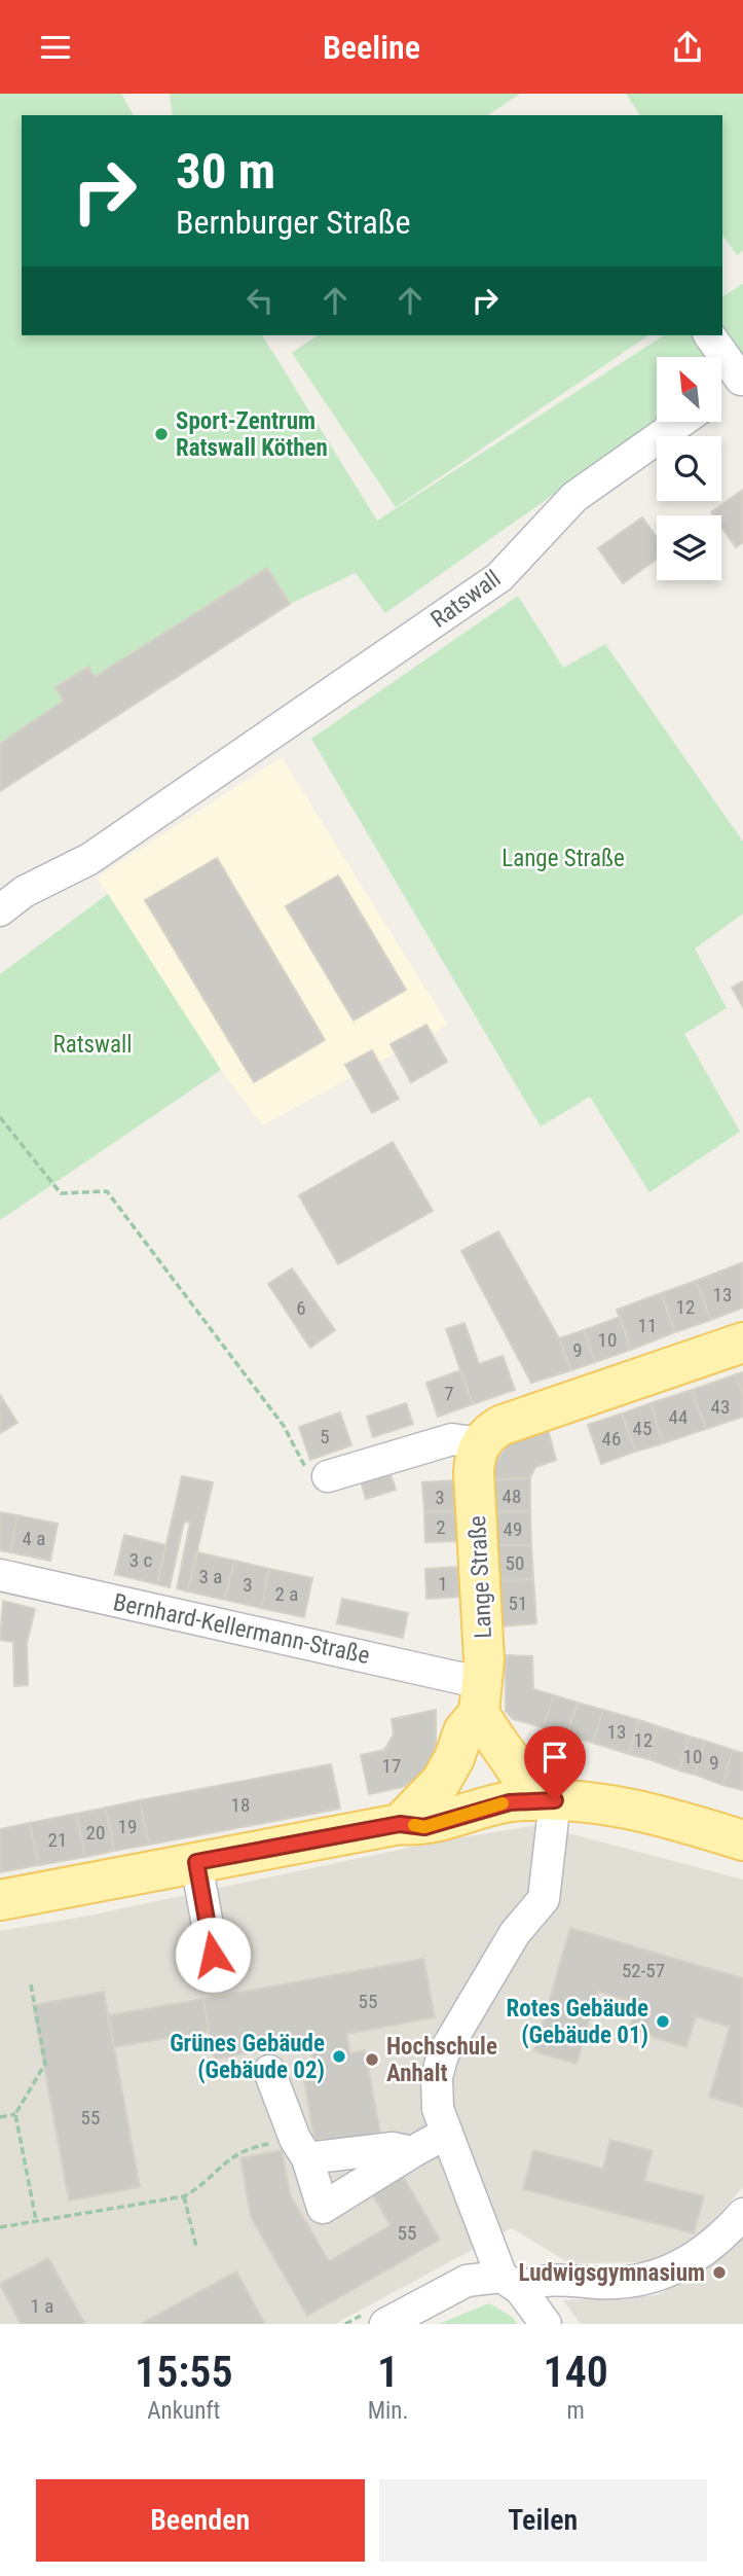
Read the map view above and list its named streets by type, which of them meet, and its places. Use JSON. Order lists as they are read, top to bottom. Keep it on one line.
{"streets":{"main road":["Lange Straße"],"street":["Ratswall","Bernhard-Kellermann-Straße"]},"crossings":[["Lange Straße","Bernhard-Kellermann-Straße"]],"parks":["Lange Straße","Ratswall"],"places":["Sport-Zentrum Ratswall Köthen","Rotes Gebäude (Gebäude 01)","Grünes Gebäude (Gebäude 02)","Hochschule Anhalt","Ludwigsgymnasium"],"house_numbers":["13","12","6","11","10","9","7","43","44","45","5","46","48","3","2","49","4 a","3 c","50","3 a","1","3","2 a","51","13","12","10","9","17","18","19","20","21","52-57","55","55","55","1 a"],"north":"top left","page":{"header":"Beeline","turn":["30 m","Bernburger Straße"],"eta":["15:55","Ankunft","1","Min.","140","m"],"buttons":["Beenden","Teilen"]}}
